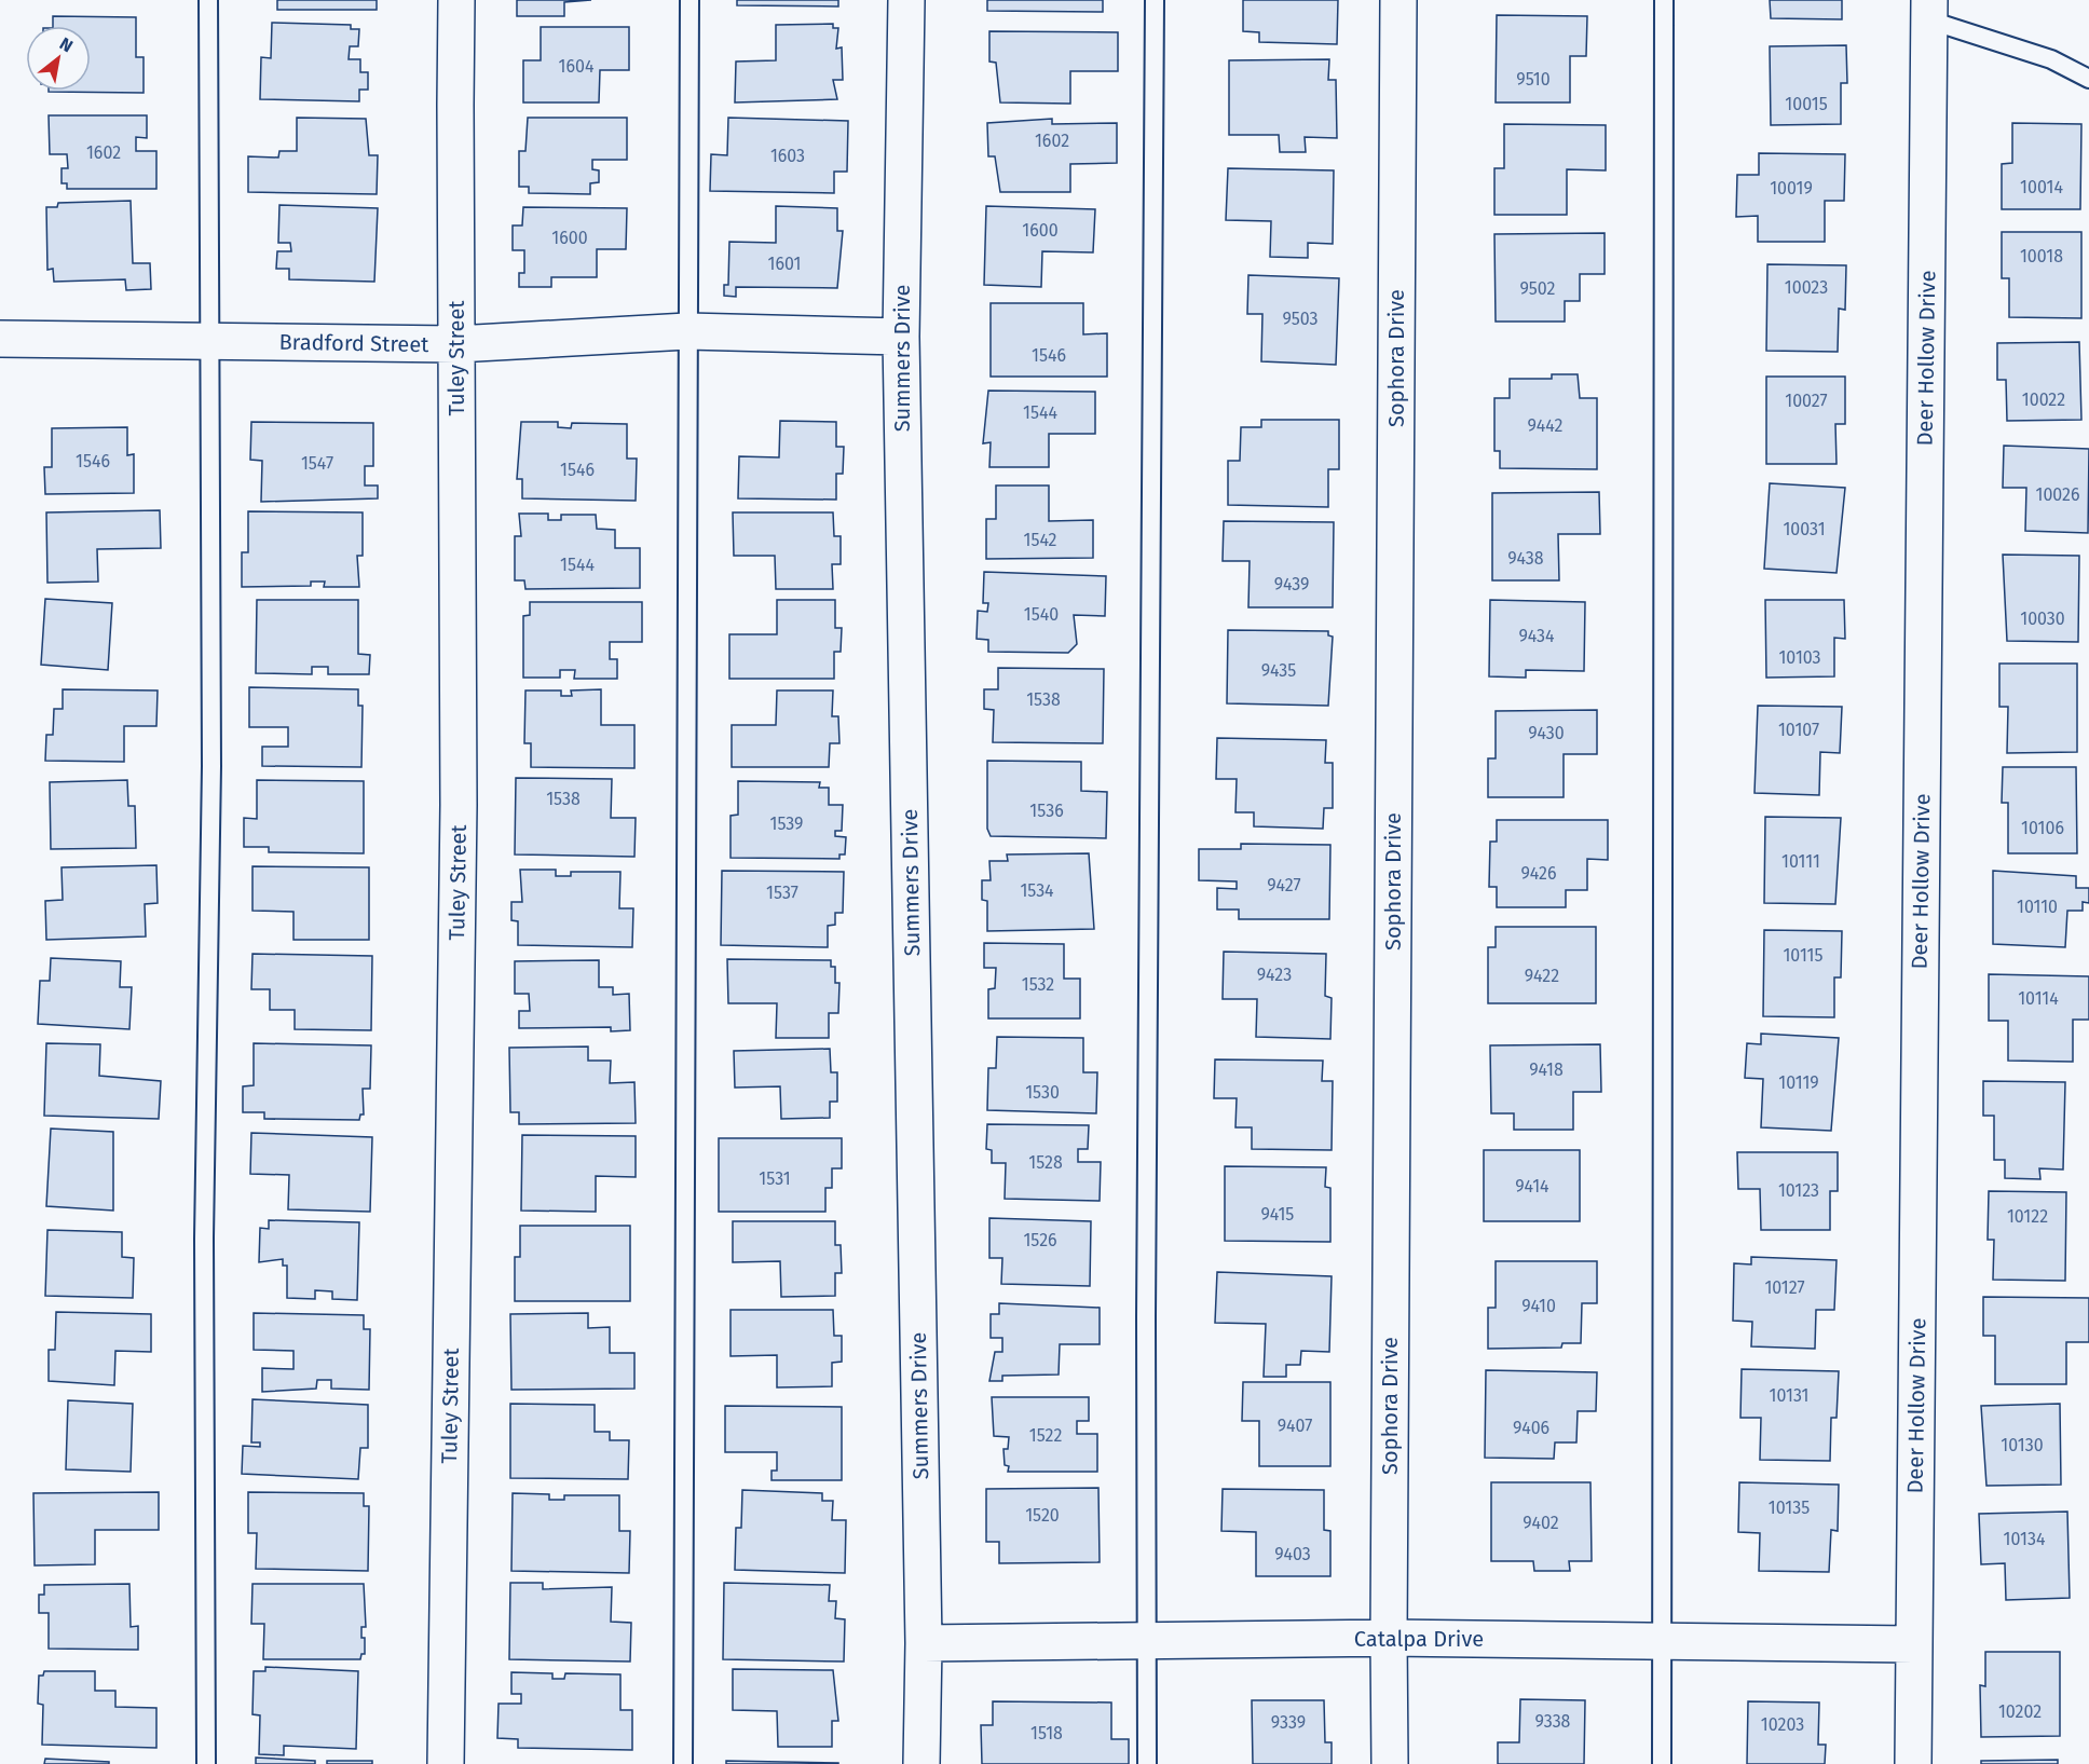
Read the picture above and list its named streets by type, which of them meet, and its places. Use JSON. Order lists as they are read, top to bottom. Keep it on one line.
{"streets":{"street":["Bradford Street","Tuley Street","Summers Drive","Sophora Drive","Deer Hollow Drive","Catalpa Drive"]},"crossings":[["Bradford Street","Tuley Street"],["Bradford Street","Summers Drive"],["Summers Drive","Catalpa Drive"],["Sophora Drive","Catalpa Drive"],["Deer Hollow Drive","Catalpa Drive"]],"house_numbers":["1604","9510","10015","1602","1602","1603","10014","10019","1600","1600","10018","1601","10023","9502","9503","1546","10022","10027","1544","9442","1546","1547","1546","10026","10031","1542","9438","1544","9439","1540","10030","9434","10103","9435","1538","10107","9430","1538","1536","1539","10106","10111","9426","9427","1534","1537","10110","10115","9423","9422","1532","10114","9418","10119","1530","1528","1531","9414","10123","9415","10122","1526","10127","9410","10131","9407","9406","1522","10130","10135","1520","9402","10134","9403","10202","9338","9339","10203","1518"],"north":"top right"}
